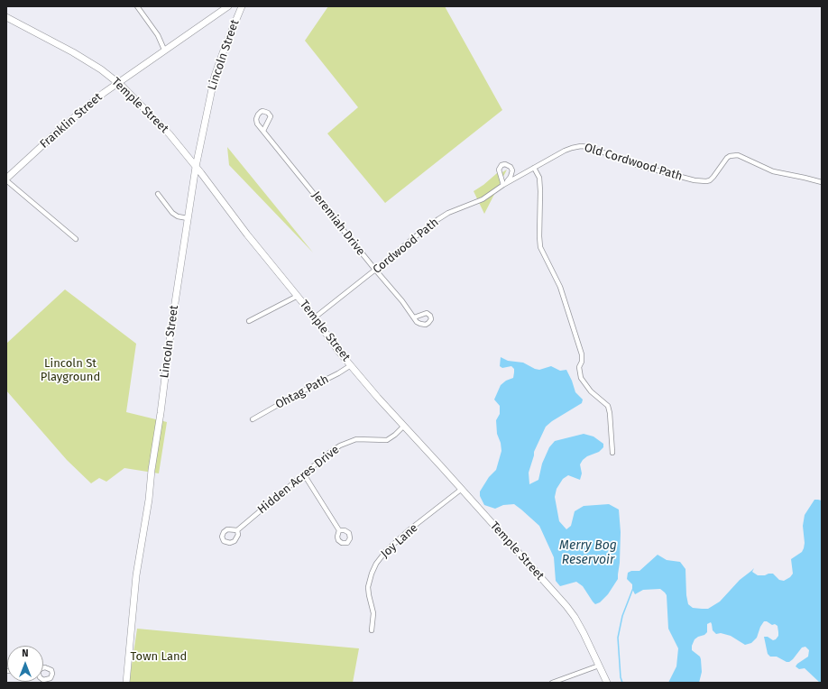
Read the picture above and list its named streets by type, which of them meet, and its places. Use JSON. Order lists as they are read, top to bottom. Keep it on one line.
{"streets":{"main road":["Lincoln Street","Temple Street","Franklin Street"],"street":["Old Cordwood Path","Jeremiah Drive","Cordwood Path","Ohtag Path","Hidden Acres Drive","Joy Lane"]},"crossings":[["Lincoln Street","Temple Street"],["Temple Street","Franklin Street"],["Temple Street","Cordwood Path"],["Temple Street","Ohtag Path"],["Temple Street","Hidden Acres Drive"],["Temple Street","Joy Lane"],["Old Cordwood Path","Cordwood Path"],["Jeremiah Drive","Cordwood Path"]],"water":["Merry Bog Reservoir"],"parks":["Lincoln St Playground","Town Land"],"north":"top"}
